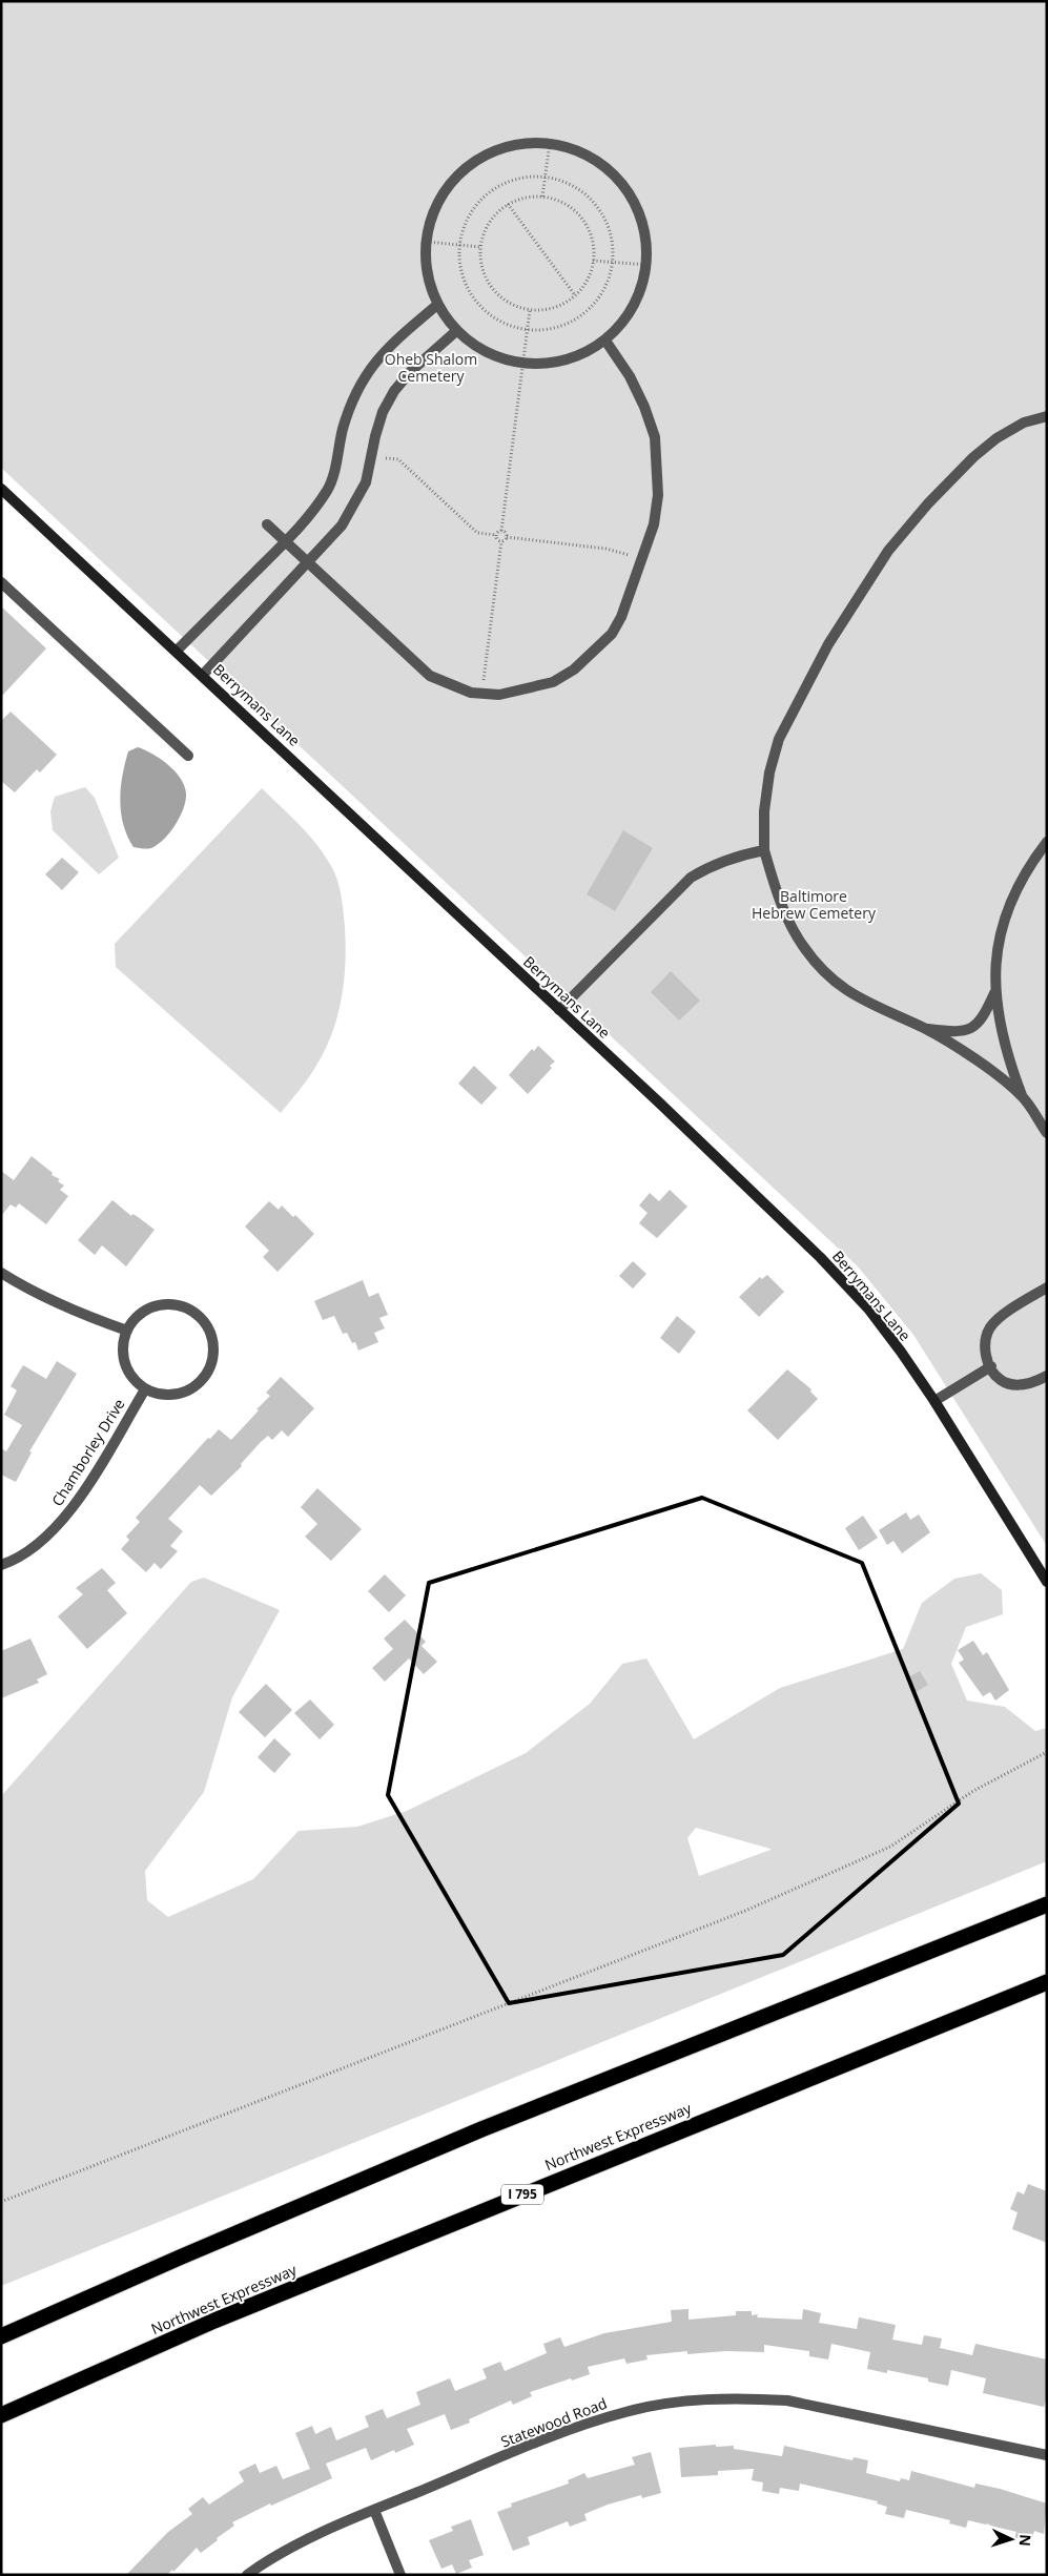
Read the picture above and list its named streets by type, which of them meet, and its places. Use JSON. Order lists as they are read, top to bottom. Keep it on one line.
{"streets":{"highway":["Northwest Expressway","I 795"],"street":["Berrymans Lane","Chamborley Drive","Statewood Road"]},"parks":["Oheb Shalom Cemetery","Baltimore Hebrew Cemetery"],"north":"right"}
